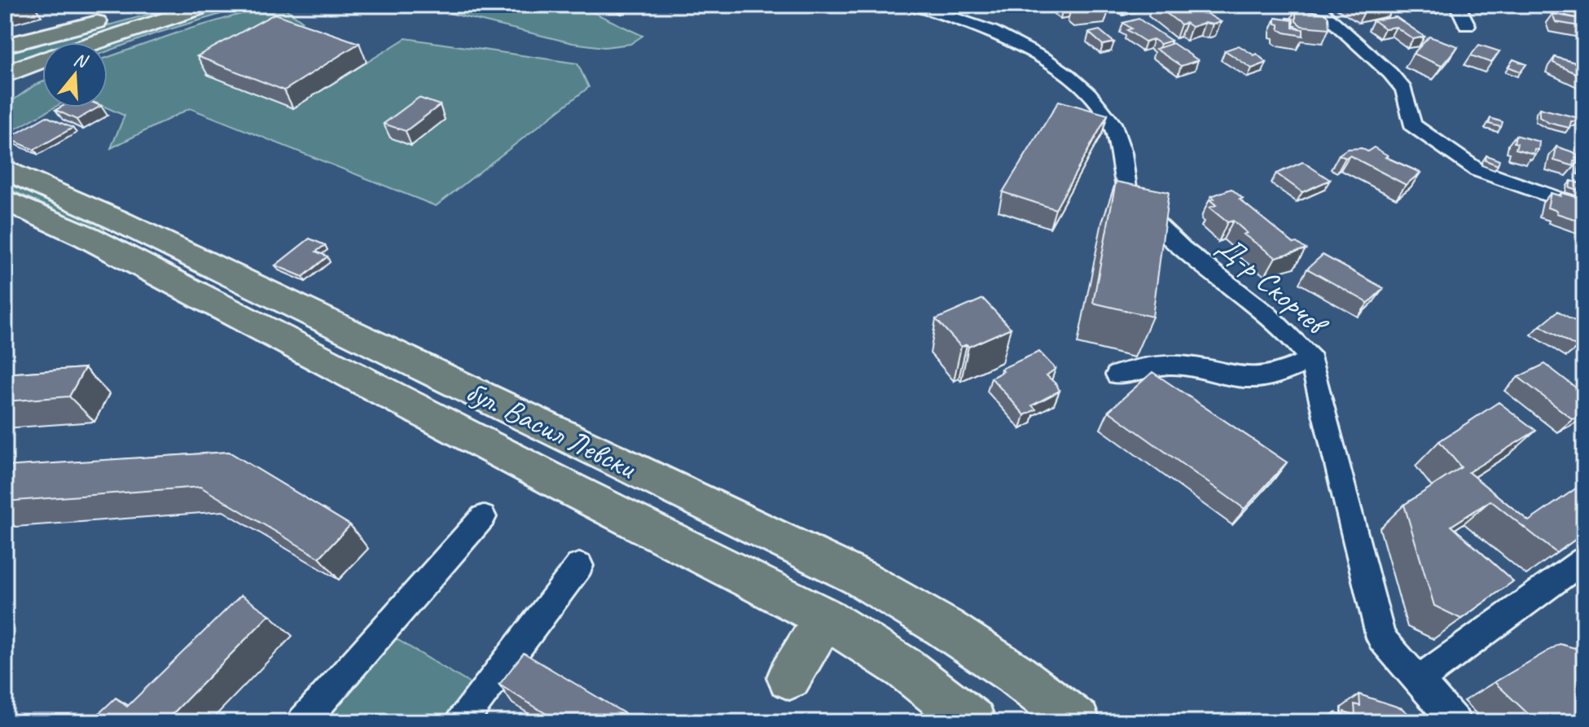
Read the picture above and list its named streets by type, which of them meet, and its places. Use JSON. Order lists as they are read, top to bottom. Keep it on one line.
{"streets":{"highway":["бул. Васил Левски"],"street":["Д-р Скорчев"]},"north":"top"}
